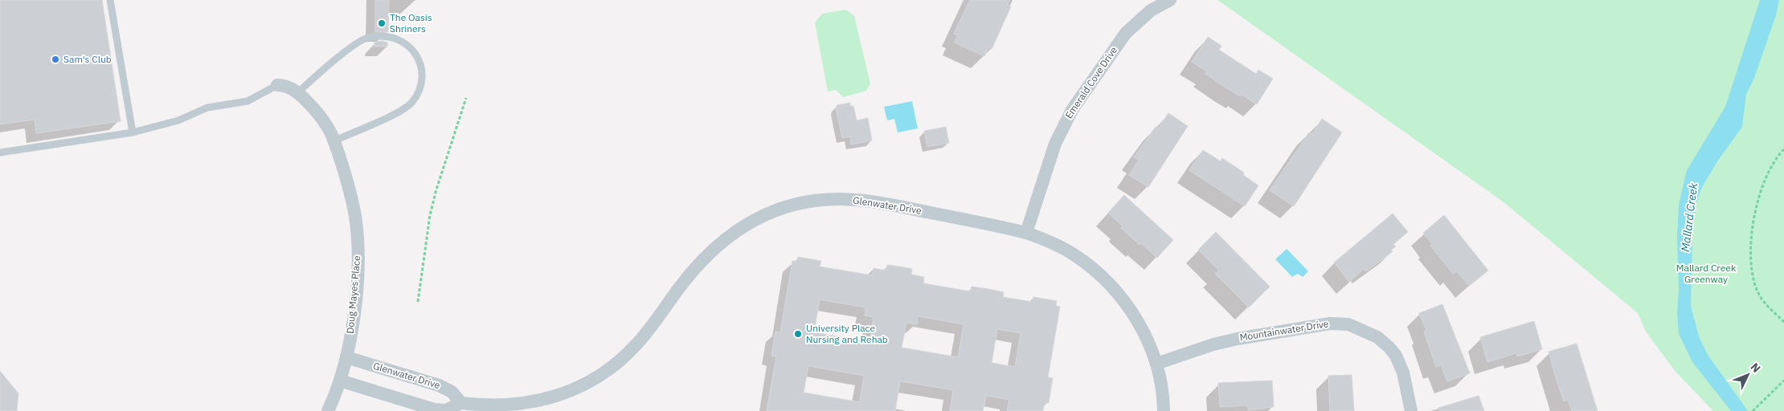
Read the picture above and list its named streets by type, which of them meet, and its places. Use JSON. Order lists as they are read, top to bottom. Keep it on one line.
{"streets":{"street":["Emerald Cove Drive","Glenwater Drive","Doug Mayes Place","Mountainwater Drive"]},"crossings":[["Emerald Cove Drive","Glenwater Drive"],["Glenwater Drive","Doug Mayes Place"],["Glenwater Drive","Mountainwater Drive"]],"water":["Mallard Creek"],"parks":["Mallard Creek Greenway"],"places":["The Oasis Shriners","Sam's Club","University Place Nursing and Rehab"],"north":"top right"}
